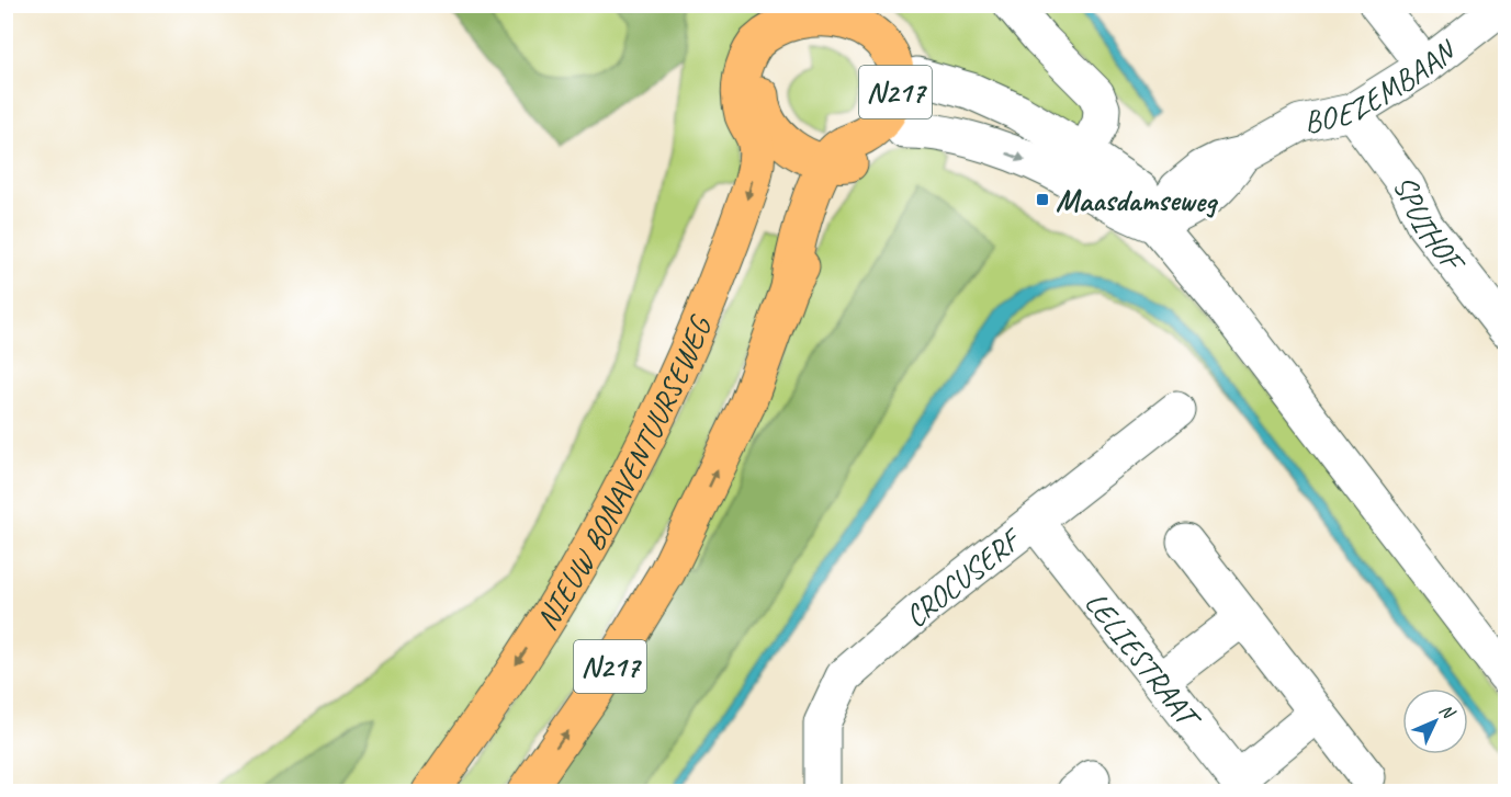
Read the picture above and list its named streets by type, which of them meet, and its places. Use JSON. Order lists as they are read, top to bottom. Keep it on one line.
{"streets":{"main road":["N217","NIEUW BONAVENTUURSEWEG"],"street":["BOEZEMBAAN","SPUIHOF","CROCUSERF","LELIESTRAAT"]},"crossings":[["BOEZEMBAAN","SPUIHOF"],["N217","NIEUW BONAVENTUURSEWEG"],["CROCUSERF","LELIESTRAAT"]],"places":{"transit":["Maasdamseweg"]},"north":"top right"}
